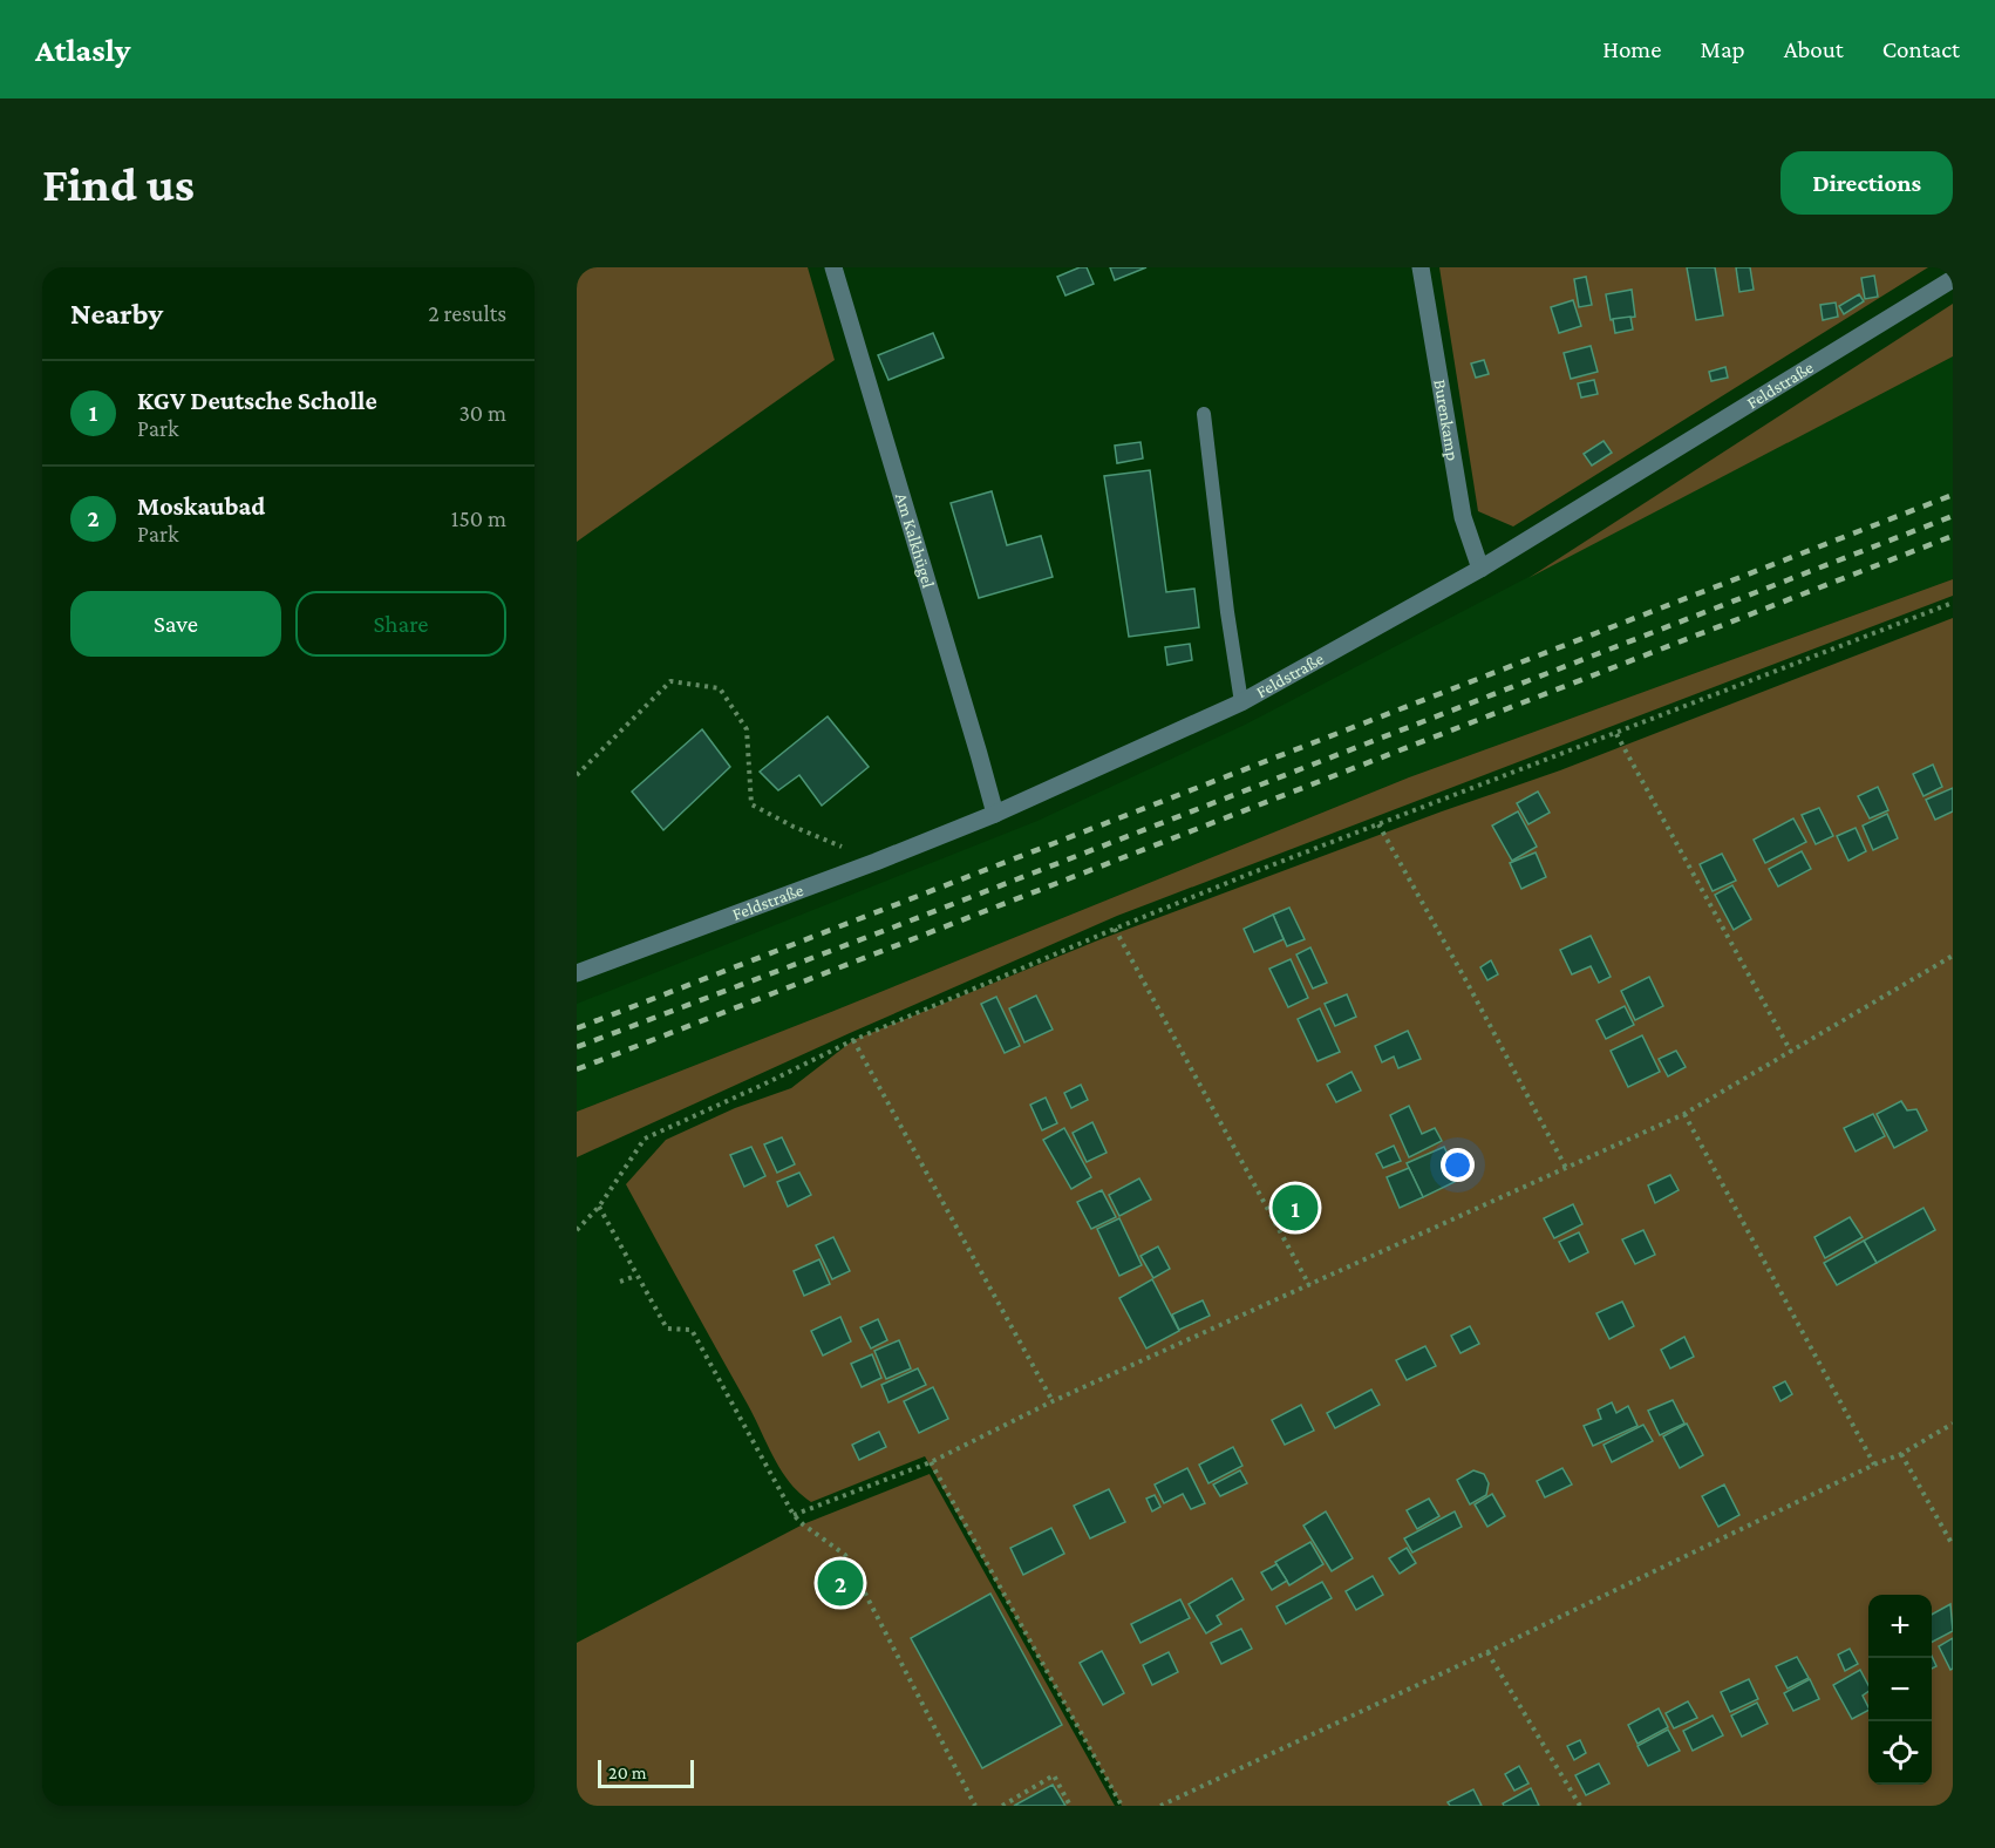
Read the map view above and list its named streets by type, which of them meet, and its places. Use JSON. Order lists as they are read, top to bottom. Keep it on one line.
{"streets":{"street":["Feldstraße","Burenkamp","Am Kalkhügel"]},"crossings":[["Feldstraße","Burenkamp"],["Feldstraße","Am Kalkhügel"]],"scale_bar":"20 m","page":{"header":"Atlasly","nav":["Home","Map","About","Contact"],"buttons":["Directions",["Save","Share"]],"title":"Find us","heading":["Nearby","2 results"],"list":[{"mark":"1","name":"KGV Deutsche Scholle","note":"Park","value":"30 m"},{"mark":"2","name":"Moskaubad","note":"Park","value":"150 m"}],"pins":["1","2"],"map_buttons":["+","−"],"scale":"20 m"}}
